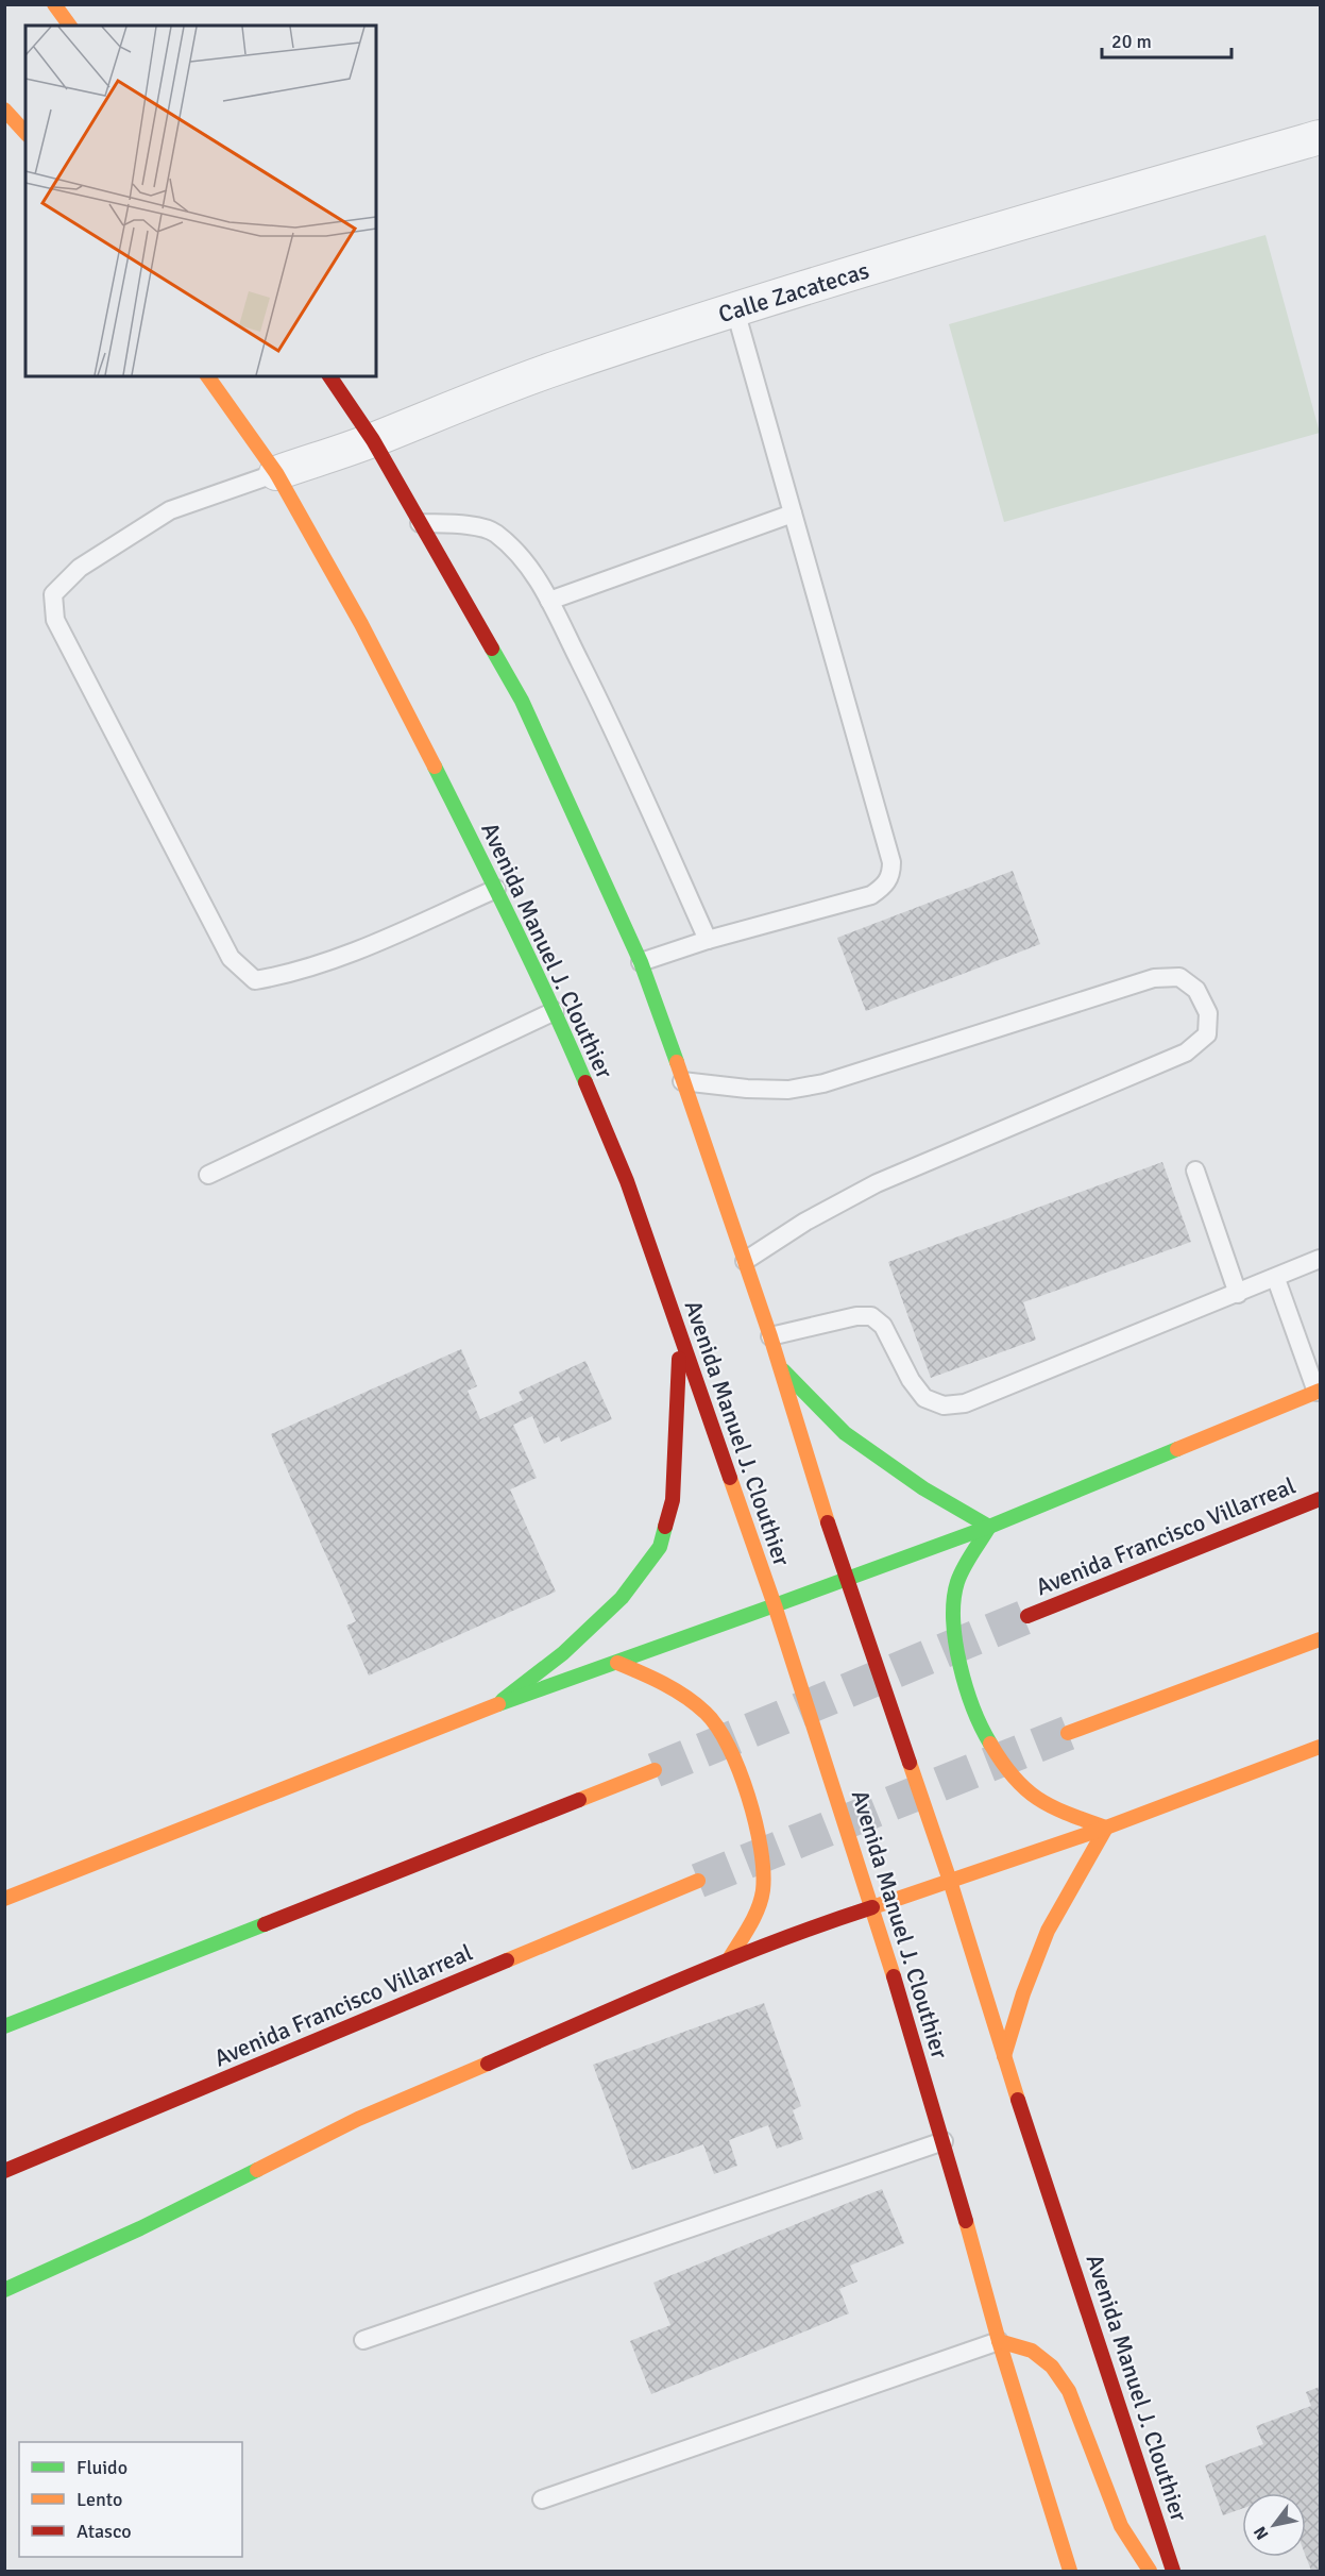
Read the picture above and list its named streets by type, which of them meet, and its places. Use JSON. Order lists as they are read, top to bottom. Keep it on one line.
{"streets":{"main road":["Avenida Manuel J. Clouthier","Avenida Francisco Villarreal"],"street":["Calle Zacatecas"]},"crossings":[["Calle Zacatecas","Avenida Manuel J. Clouthier"]],"legend":["Fluido","Lento","Atasco"],"scale_bar":"20 m","north":"bottom left"}
